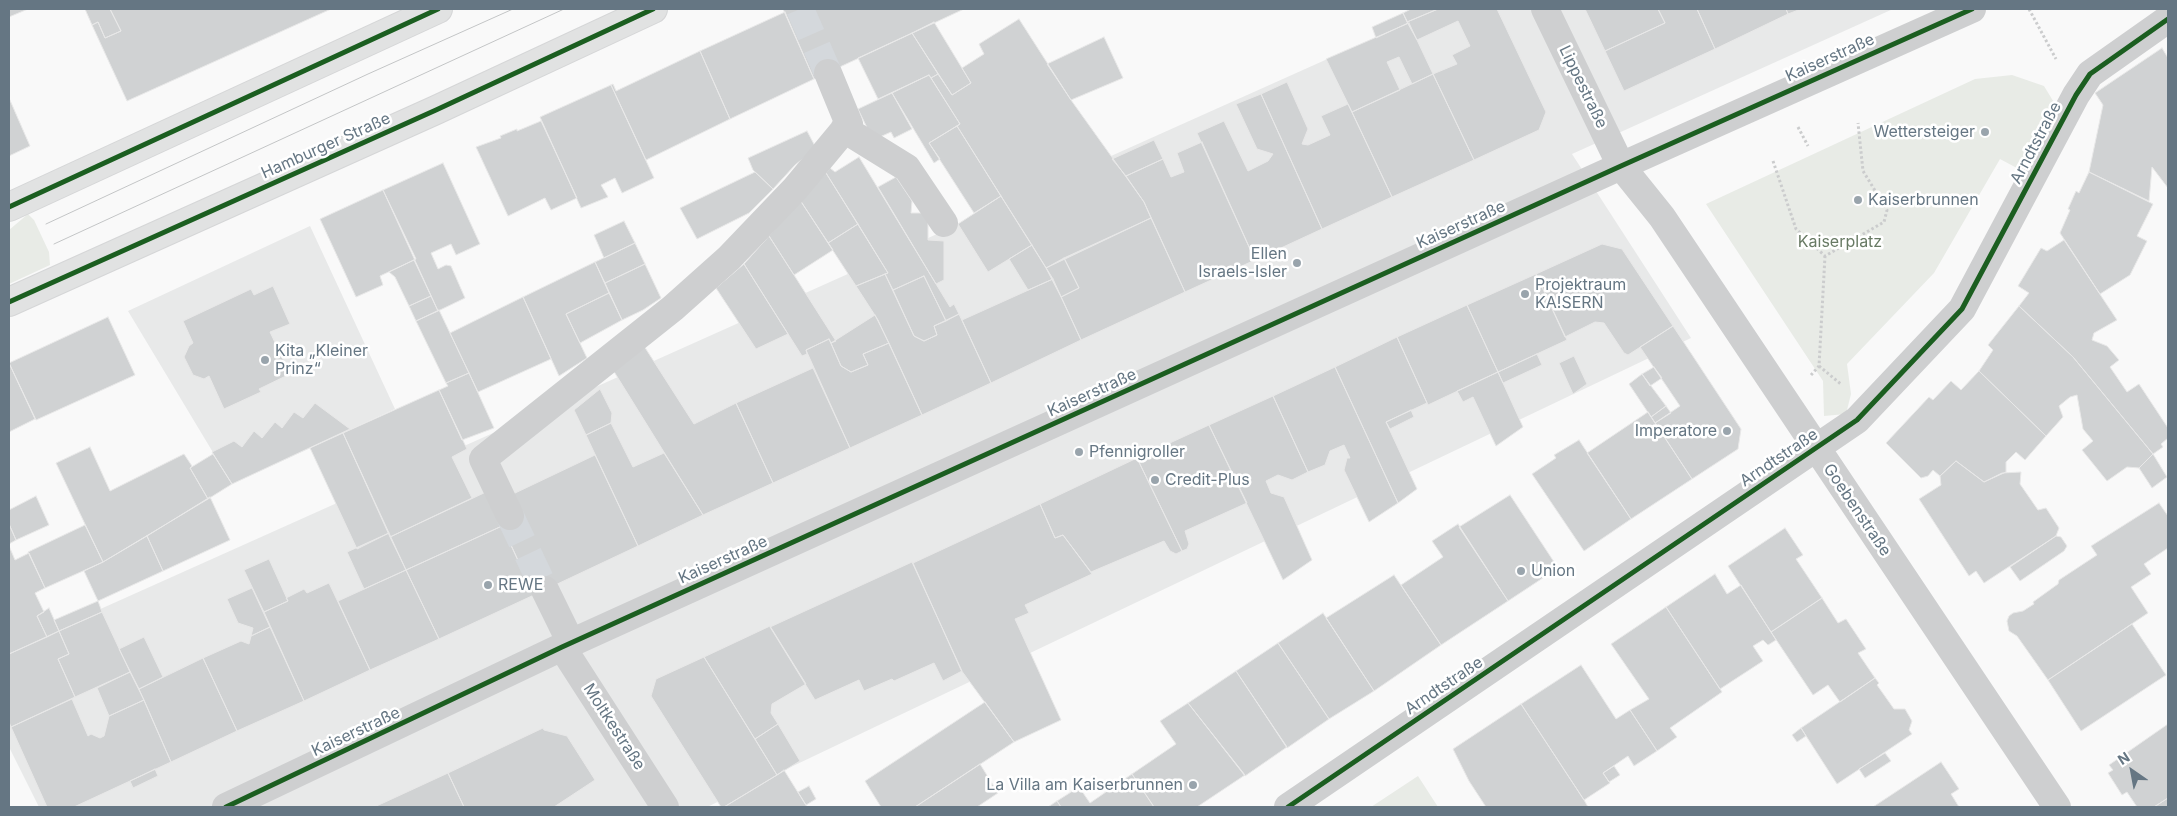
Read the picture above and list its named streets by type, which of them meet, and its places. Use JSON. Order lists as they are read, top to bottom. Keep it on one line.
{"streets":{"main road":["Hamburger Straße"],"street":["Kaiserstraße","Lippestraße","Arndtstraße","Goebenstraße","Moltkestraße"]},"crossings":[["Kaiserstraße","Lippestraße"],["Kaiserstraße","Goebenstraße"],["Kaiserstraße","Moltkestraße"],["Lippestraße","Goebenstraße"],["Arndtstraße","Goebenstraße"]],"parks":["Kaiserplatz"],"places":["Wettersteiger","Kaiserbrunnen","Ellen Israels-Isler","Projektraum KA!SERN","Kita „Kleiner Prinz“","Imperatore","Pfennigroller","Credit-Plus","Union","REWE","La Villa am Kaiserbrunnen"],"north":"top left"}
